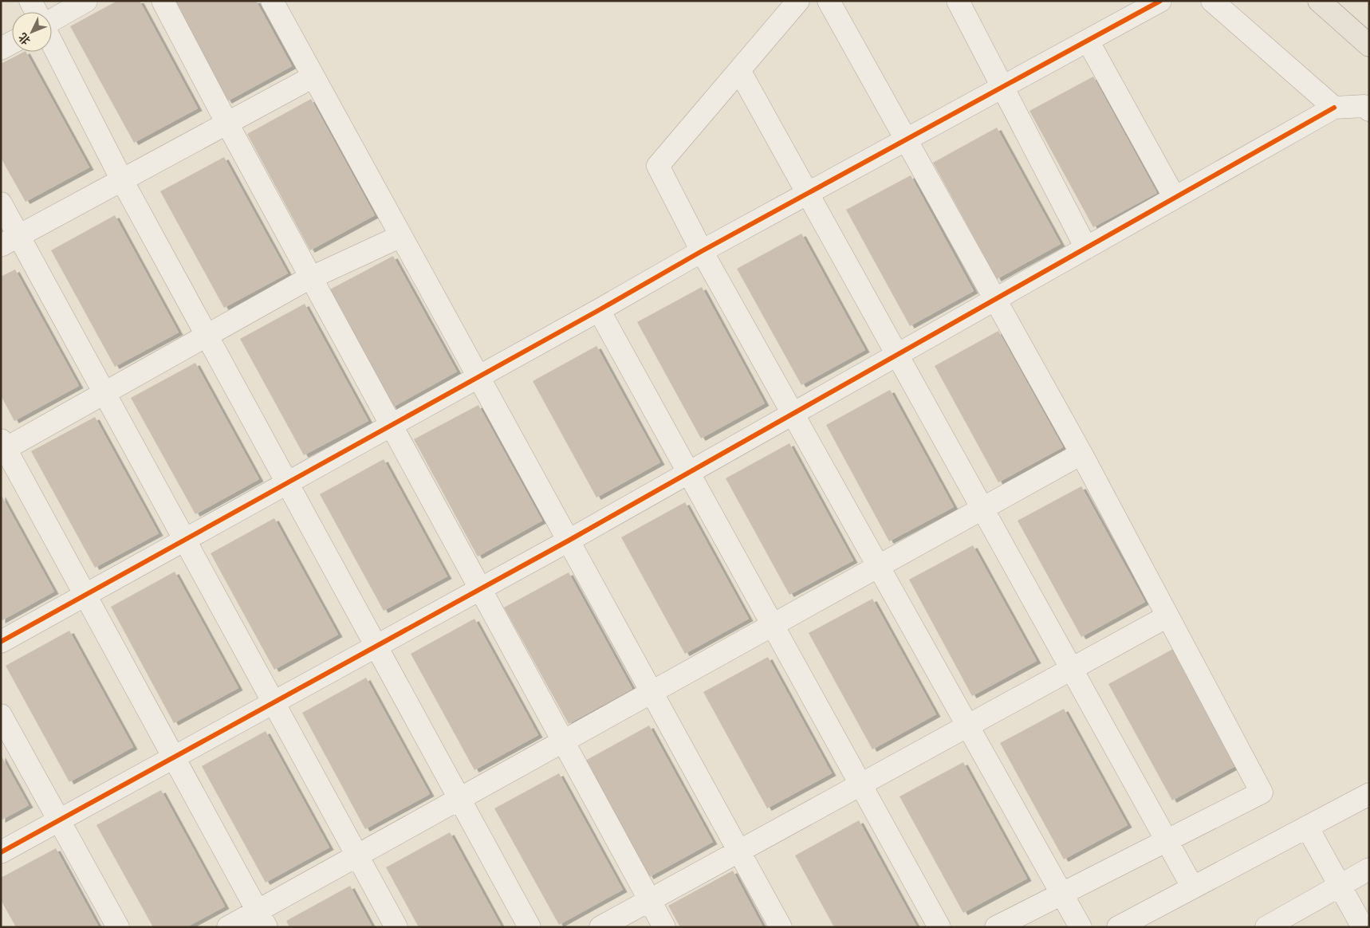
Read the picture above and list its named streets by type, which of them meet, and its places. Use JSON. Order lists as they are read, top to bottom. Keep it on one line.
{"north":"bottom left"}
